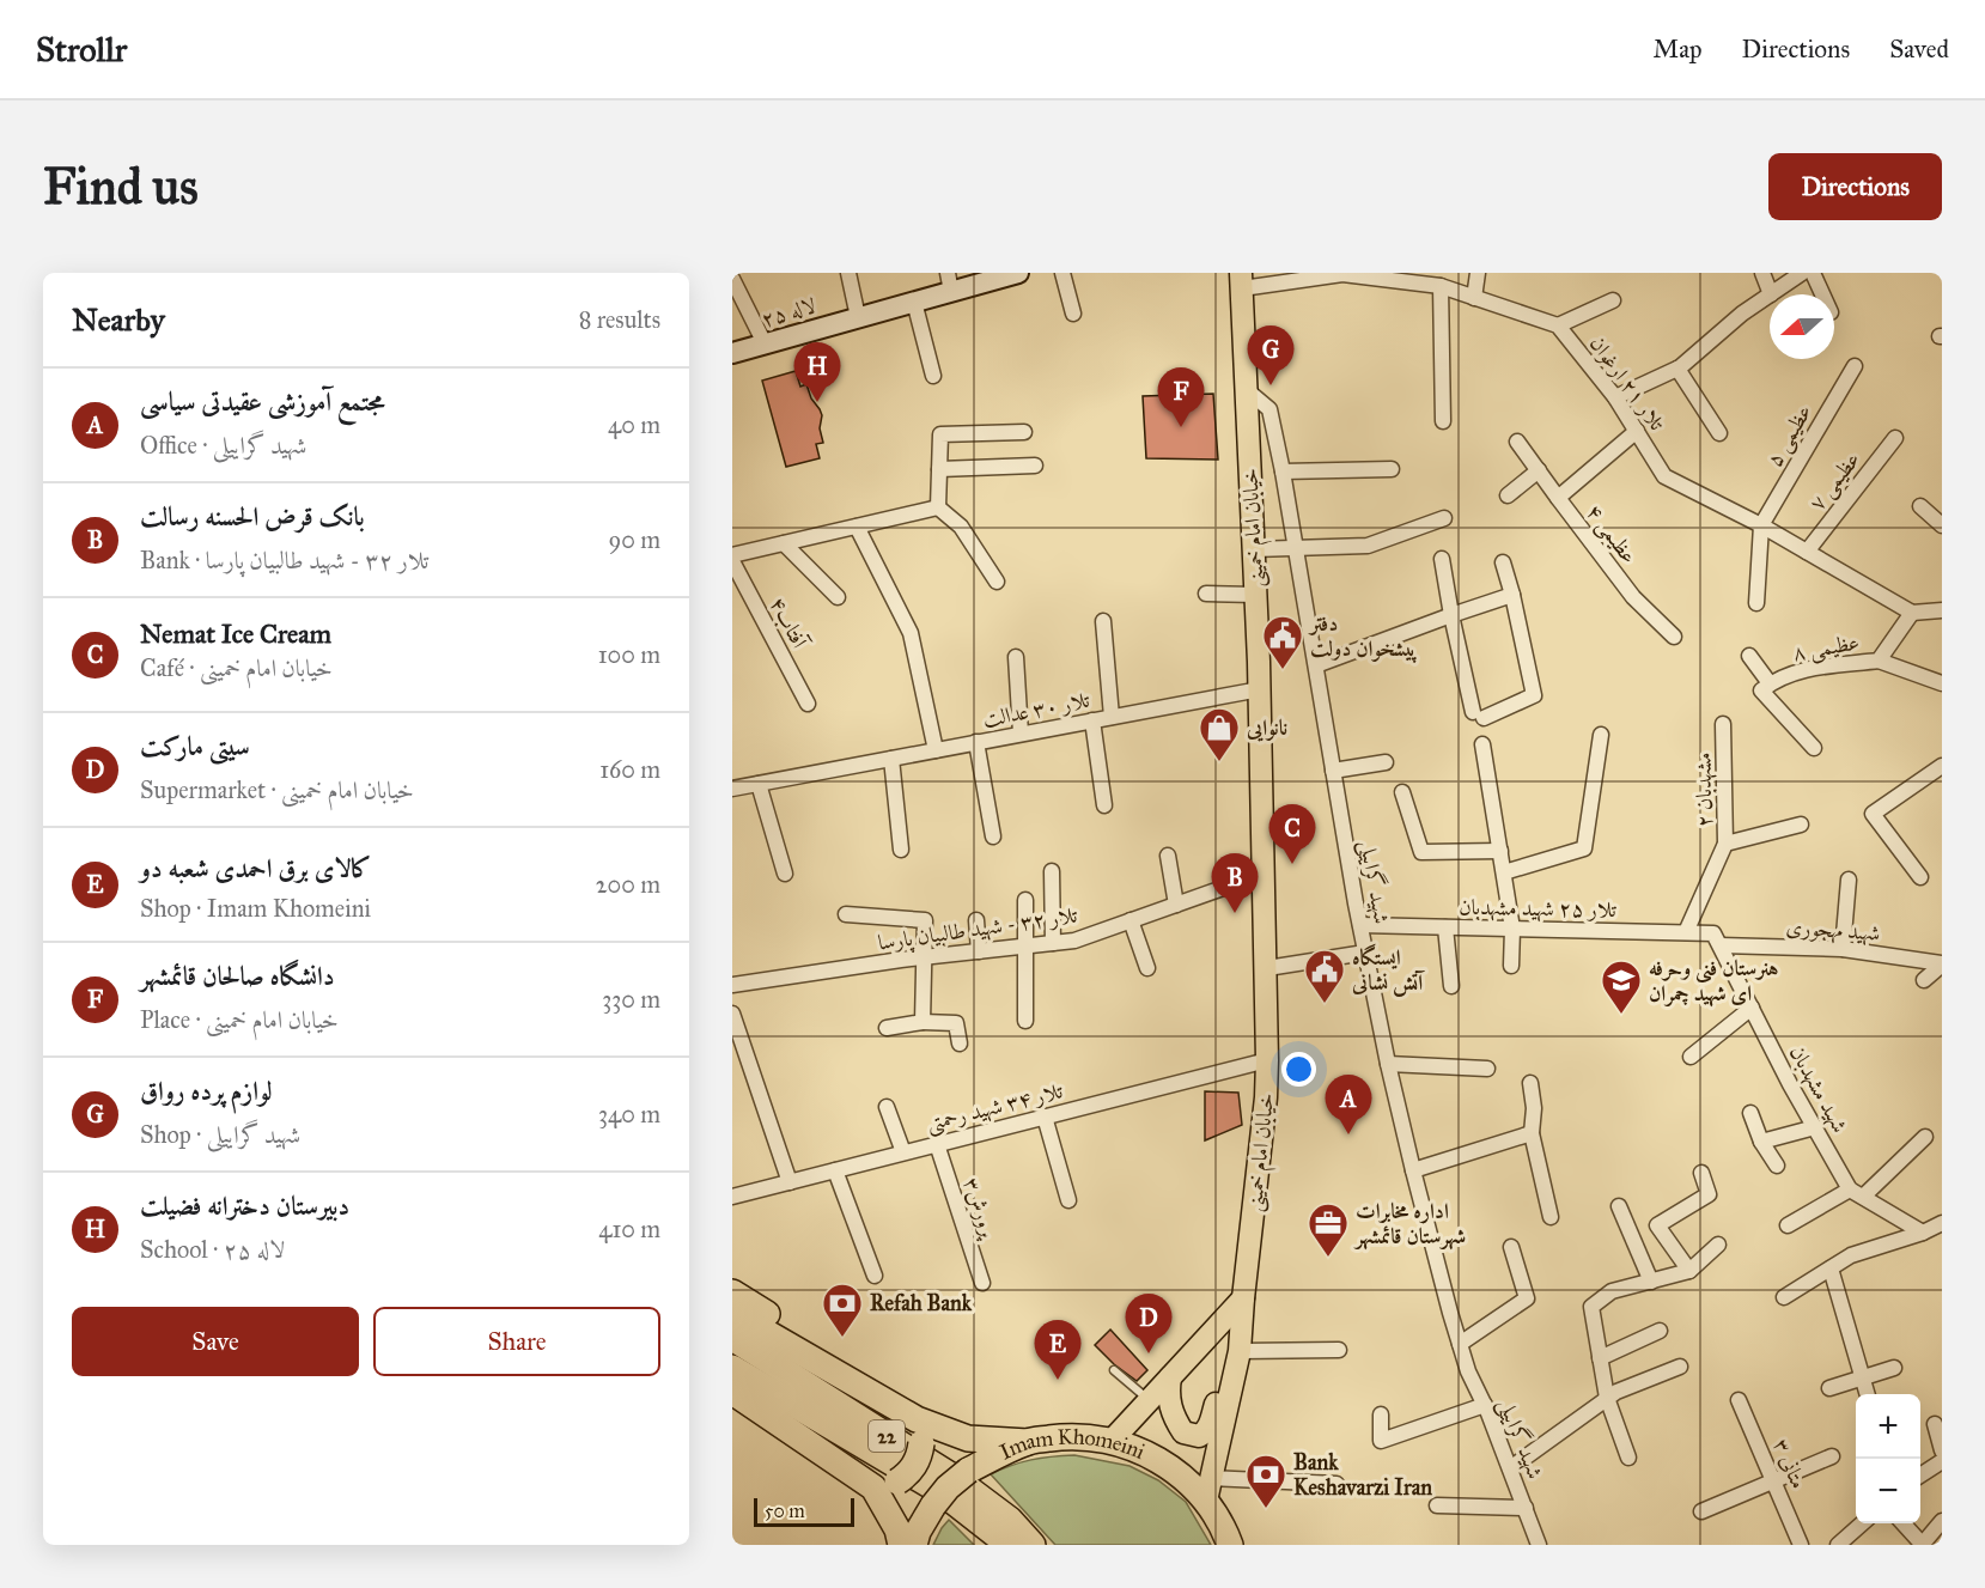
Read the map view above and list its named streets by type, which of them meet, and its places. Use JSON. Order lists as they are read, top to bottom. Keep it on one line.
{"streets":{"highway":["22","Imam Khomeini"],"main road":["لاله ۲۵","خیابان امام خمینی"],"street":["تلار ۲۱ ارغوان","عظیمی ۵","عظیمی ۷","عظیمی ۴","آفتاب۴","عظیمی ۸","تلار ۳۰ عدالت","مشهدبان ۲","شهید گراییلی","تلار ۲۵ شهید مشهدبان","تلار ۳۲ - شهید طالبیان پارسا","شهید مهجوری","شهید مشهدبان","تلار ۳۴ شهید رحمتی","پرورش۳","متانی ۳"]},"crossings":[["تلار ۲۱ ارغوان","عظیمی ۵"],["تلار ۲۱ ارغوان","عظیمی ۷"],["تلار ۲۱ ارغوان","عظیمی ۴"],["تلار ۲۱ ارغوان","عظیمی ۸"],["خیابان امام خمینی","تلار ۳۰ عدالت"],["خیابان امام خمینی","شهید گراییلی"],["خیابان امام خمینی","تلار ۳۲ - شهید طالبیان پارسا"],["خیابان امام خمینی","تلار ۳۴ شهید رحمتی"],["خیابان امام خمینی","Imam Khomeini"],["مشهدبان ۲","تلار ۲۵ شهید مشهدبان"],["شهید گراییلی","تلار ۲۵ شهید مشهدبان"],["تلار ۲۵ شهید مشهدبان","شهید مهجوری"],["تلار ۲۵ شهید مشهدبان","شهید مشهدبان"],["شهید مهجوری","شهید مشهدبان"],["تلار ۳۴ شهید رحمتی","پرورش۳"]],"places":{"public building":["دفتر پیشخوان دولت","ایستگاه آتش نشانی"],"shop":["نانوایی"],"school or university":["هنرستان فنی وحرفه ای شهید چمران"],"office":["اداره مخابرات شهرستان قائمشهر"],"bank":["Refah Bank","Bank Keshavarzi Iran"]},"scale_bar":"50 m","north":"left","page":{"header":"Strollr","nav":["Map","Directions","Saved"],"buttons":["Directions",["Save","Share"]],"title":"Find us","heading":["Nearby","8 results"],"pins":["G","H","F","C","B","A","D","E"],"list":[{"mark":"A","name":"مجتمع آموزشی عقیدتی سیاسی","note":"Office · شهید گراییلی","value":"40 m"},{"mark":"B","name":"بانک قرض الحسنه رسالت","note":"Bank · تلار ۳۲ - شهید طالبیان پارسا","value":"90 m"},{"mark":"C","name":"Nemat Ice Cream","note":"Café · خیابان امام خمینی","value":"100 m"},{"mark":"D","name":"سیتی مارکت","note":"Supermarket · خیابان امام خمینی","value":"160 m"},{"mark":"E","name":"کالای برق احمدی شعبه دو","note":"Shop · Imam Khomeini","value":"200 m"},{"mark":"F","name":"دانشگاه صالحان قائمشهر","note":"Place · خیابان امام خمینی","value":"330 m"},{"mark":"G","name":"لوازم پرده رواق","note":"Shop · شهید گراییلی","value":"340 m"},{"mark":"H","name":"دبیرستان دخترانه فضیلت","note":"School · لاله ۲۵","value":"410 m"}],"map_buttons":["+","−"],"scale":"50 m"}}
